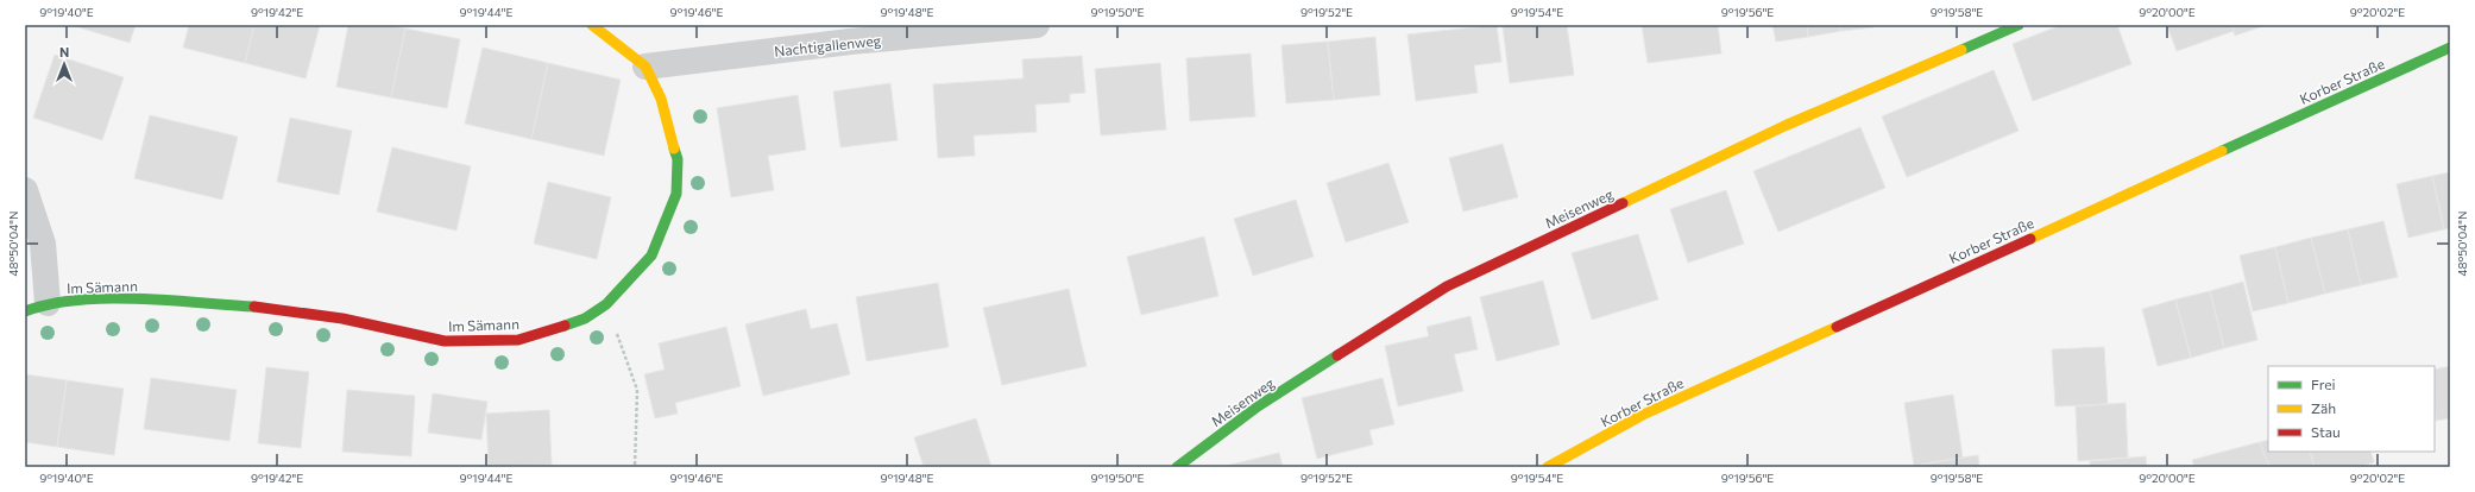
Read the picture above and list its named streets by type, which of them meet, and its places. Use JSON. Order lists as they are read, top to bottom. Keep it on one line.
{"streets":{"street":["Nachtigallenweg","Korber Straße","Meisenweg","Im Sämann"]},"crossings":[["Nachtigallenweg","Im Sämann"]],"legend":["Frei","Zäh","Stau"],"north":"top","coordinates":["9°19'40\"E","9°19'42\"E","9°19'44\"E","9°19'46\"E","9°19'48\"E","9°19'50\"E","9°19'52\"E","9°19'54\"E","9°19'56\"E","9°19'58\"E","9°20'00\"E","9°20'02\"E","48°50'04\"N"]}
